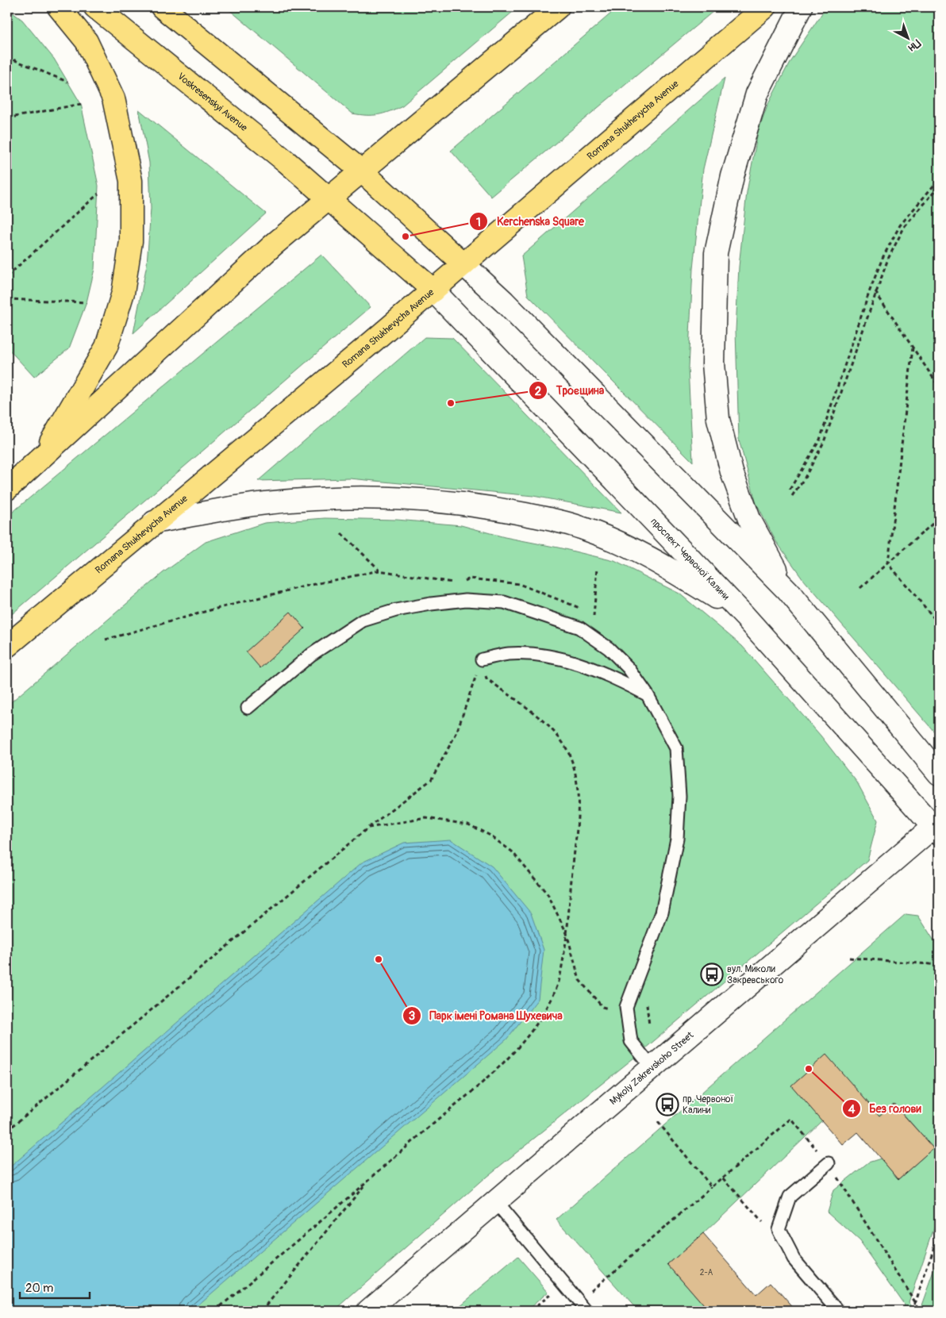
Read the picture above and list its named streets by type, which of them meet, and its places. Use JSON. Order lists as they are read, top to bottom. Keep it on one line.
{"streets":{"main road":["Voskresenskyi Avenue","Romana Shukhevycha Avenue","проспект Червоної Калини","Mykoly Zakrevskoho Street"]},"crossings":[["Voskresenskyi Avenue","Romana Shukhevycha Avenue"],["Voskresenskyi Avenue","проспект Червоної Калини"],["Romana Shukhevycha Avenue","проспект Червоної Калини"],["проспект Червоної Калини","Mykoly Zakrevskoho Street"]],"places":{"other":["Kerchenska Square","Троєщина","Парк імені Романа Шухевича","Без голови"],"bus stop":["вул. Миколи Закревського","пр. Червоної Калини"]},"house_numbers":["2-А"],"scale_bar":"20 m","north":"bottom right"}
